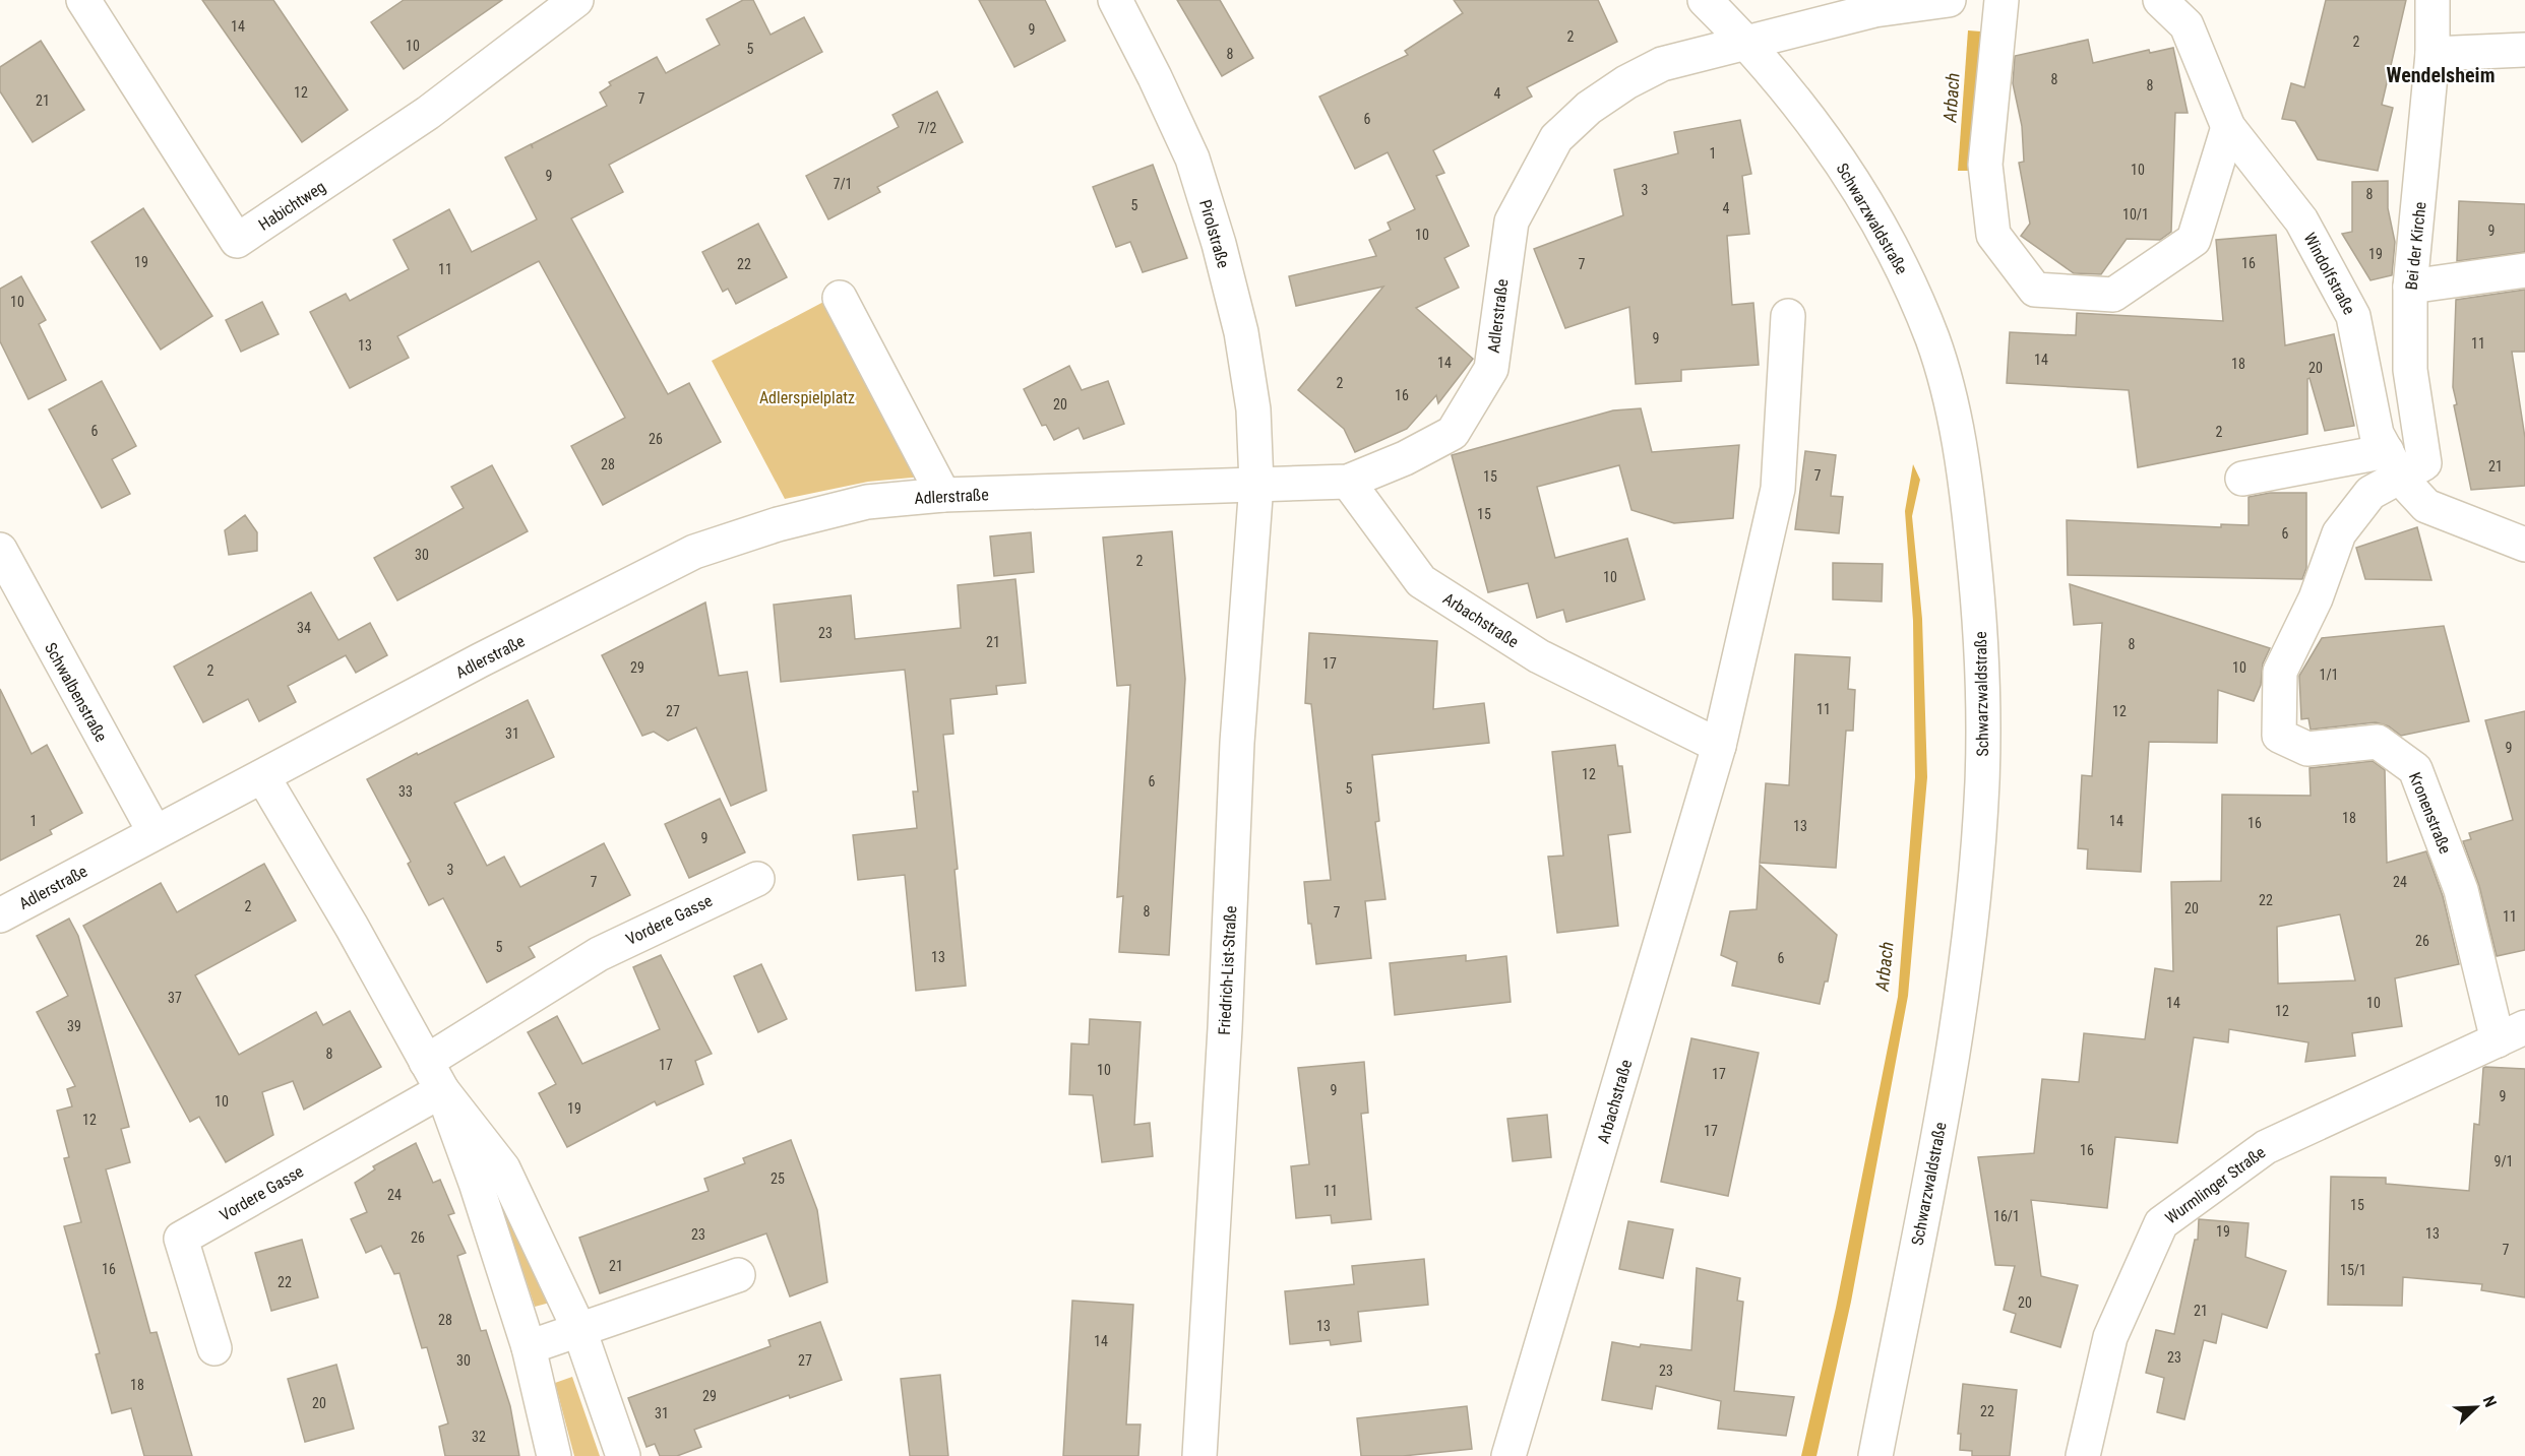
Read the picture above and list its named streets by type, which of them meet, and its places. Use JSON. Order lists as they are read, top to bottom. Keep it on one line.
{"streets":{"street":["Habichtweg","Schwarzwaldstraße","Pirolstraße","Bei der Kirche","Windolfstraße","Adlerstraße","Arbachstraße","Schwalbenstraße","Kronenstraße","Vordere Gasse","Friedrich-List-Straße","Wurmlinger Straße"]},"crossings":[["Schwarzwaldstraße","Adlerstraße"],["Pirolstraße","Adlerstraße"],["Pirolstraße","Friedrich-List-Straße"],["Bei der Kirche","Windolfstraße"],["Bei der Kirche","Kronenstraße"],["Windolfstraße","Kronenstraße"],["Adlerstraße","Arbachstraße"],["Adlerstraße","Schwalbenstraße"],["Adlerstraße","Friedrich-List-Straße"],["Kronenstraße","Wurmlinger Straße"]],"districts":["Wendelsheim"],"water":["Arbach"],"parks":["Adlerspielplatz"],"house_numbers":["14","9","2","2","10","5","8","8","8","12","4","7","21","6","7/2","1","10","9","7/1","3","8","5","4","10/1","9","10","19","19","16","22","7","11","10","9","11","13","14","14","18","20","2","16","20","6","2","26","28","21","7","15","15","6","30","2","10","34","23","21","8","17","29","10","2","1/1","11","27","12","31","9","12","6","5","33","18","1","14","16","13","9","3","7","24","22","2","20","8","7","11","26","5","13","6","37","14","10","12","39","8","17","10","17","9","9","10","19","12","17","16","9/1","25","11","24","15","16/1","19","13","23","26","7","21","16","15/1","22","20","21","28","13","14","23","30","27","23","18","29","20","22","31","32"],"north":"top right"}
